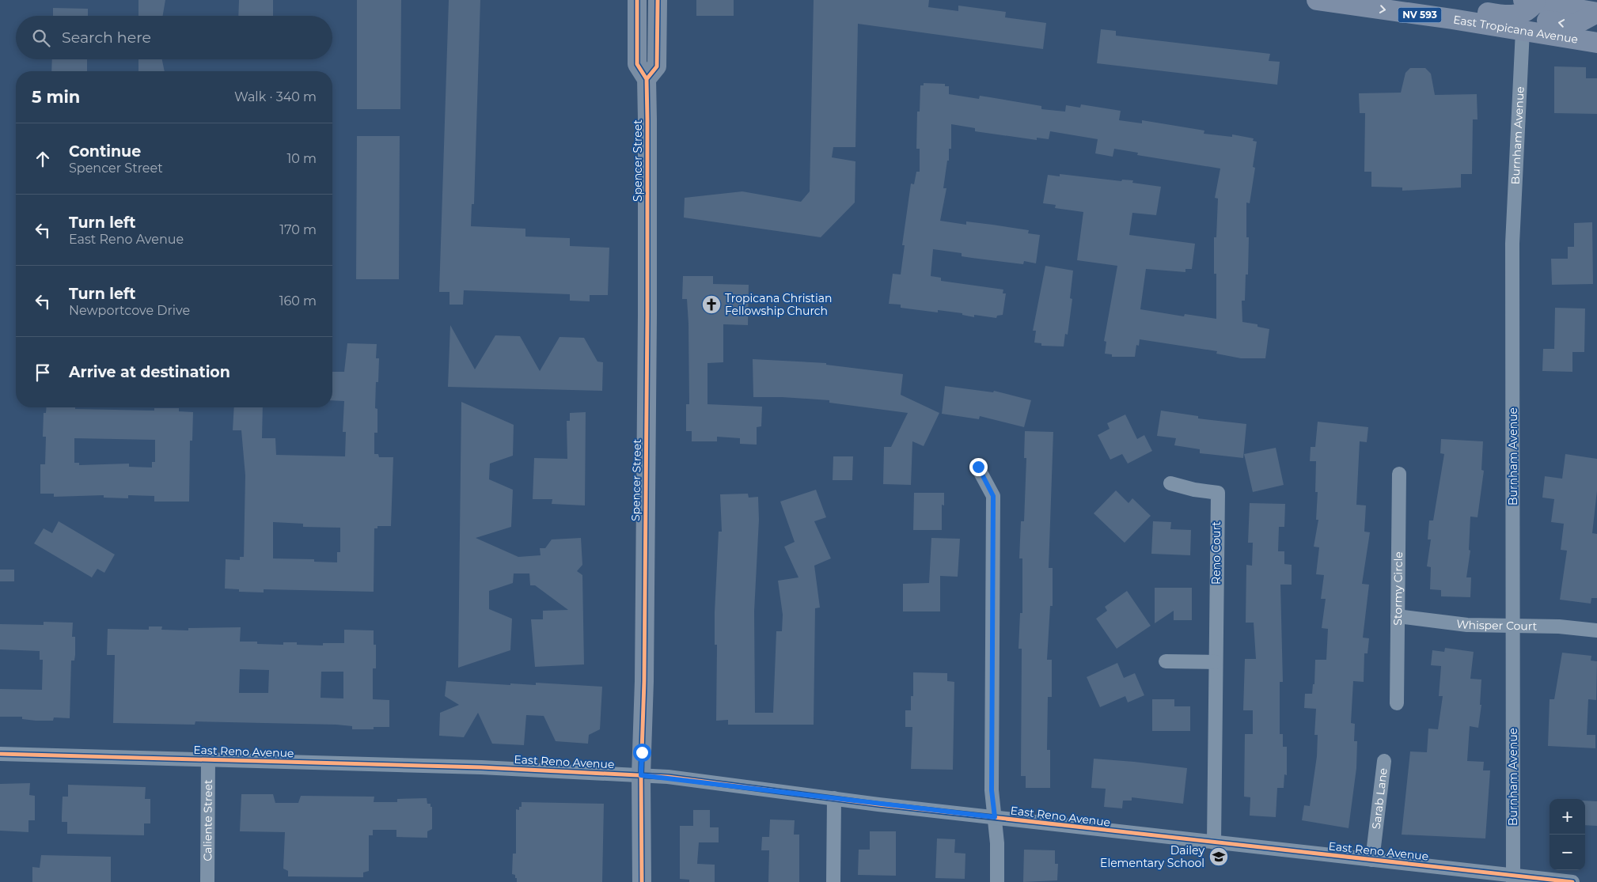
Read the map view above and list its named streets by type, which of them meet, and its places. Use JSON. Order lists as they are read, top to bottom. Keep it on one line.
{"streets":{"main road":["NV 593","East Tropicana Avenue"],"street":["Burnham Avenue","Spencer Street","Reno Court","Stormy Circle","Whisper Court","East Reno Avenue","Sarab Lane","Caliente Street"]},"crossings":[["East Tropicana Avenue","Burnham Avenue"],["Burnham Avenue","Whisper Court"],["Burnham Avenue","East Reno Avenue"],["Spencer Street","East Reno Avenue"],["Reno Court","East Reno Avenue"],["Stormy Circle","Whisper Court"],["East Reno Avenue","Sarab Lane"],["East Reno Avenue","Caliente Street"]],"one_way":["East Tropicana Avenue"],"places":{"church":["Tropicana Christian Fellowship Church"],"school or university":["Dailey Elementary School"]},"page":{"search":"Search here","heading":["5 min","Walk · 340 m"],"list":[["Continue","Spencer Street","10 m"],["Turn left","East Reno Avenue","170 m"],["Turn left","Newportcove Drive","160 m"],"Arrive at destination"],"map_buttons":["+","−"]}}
